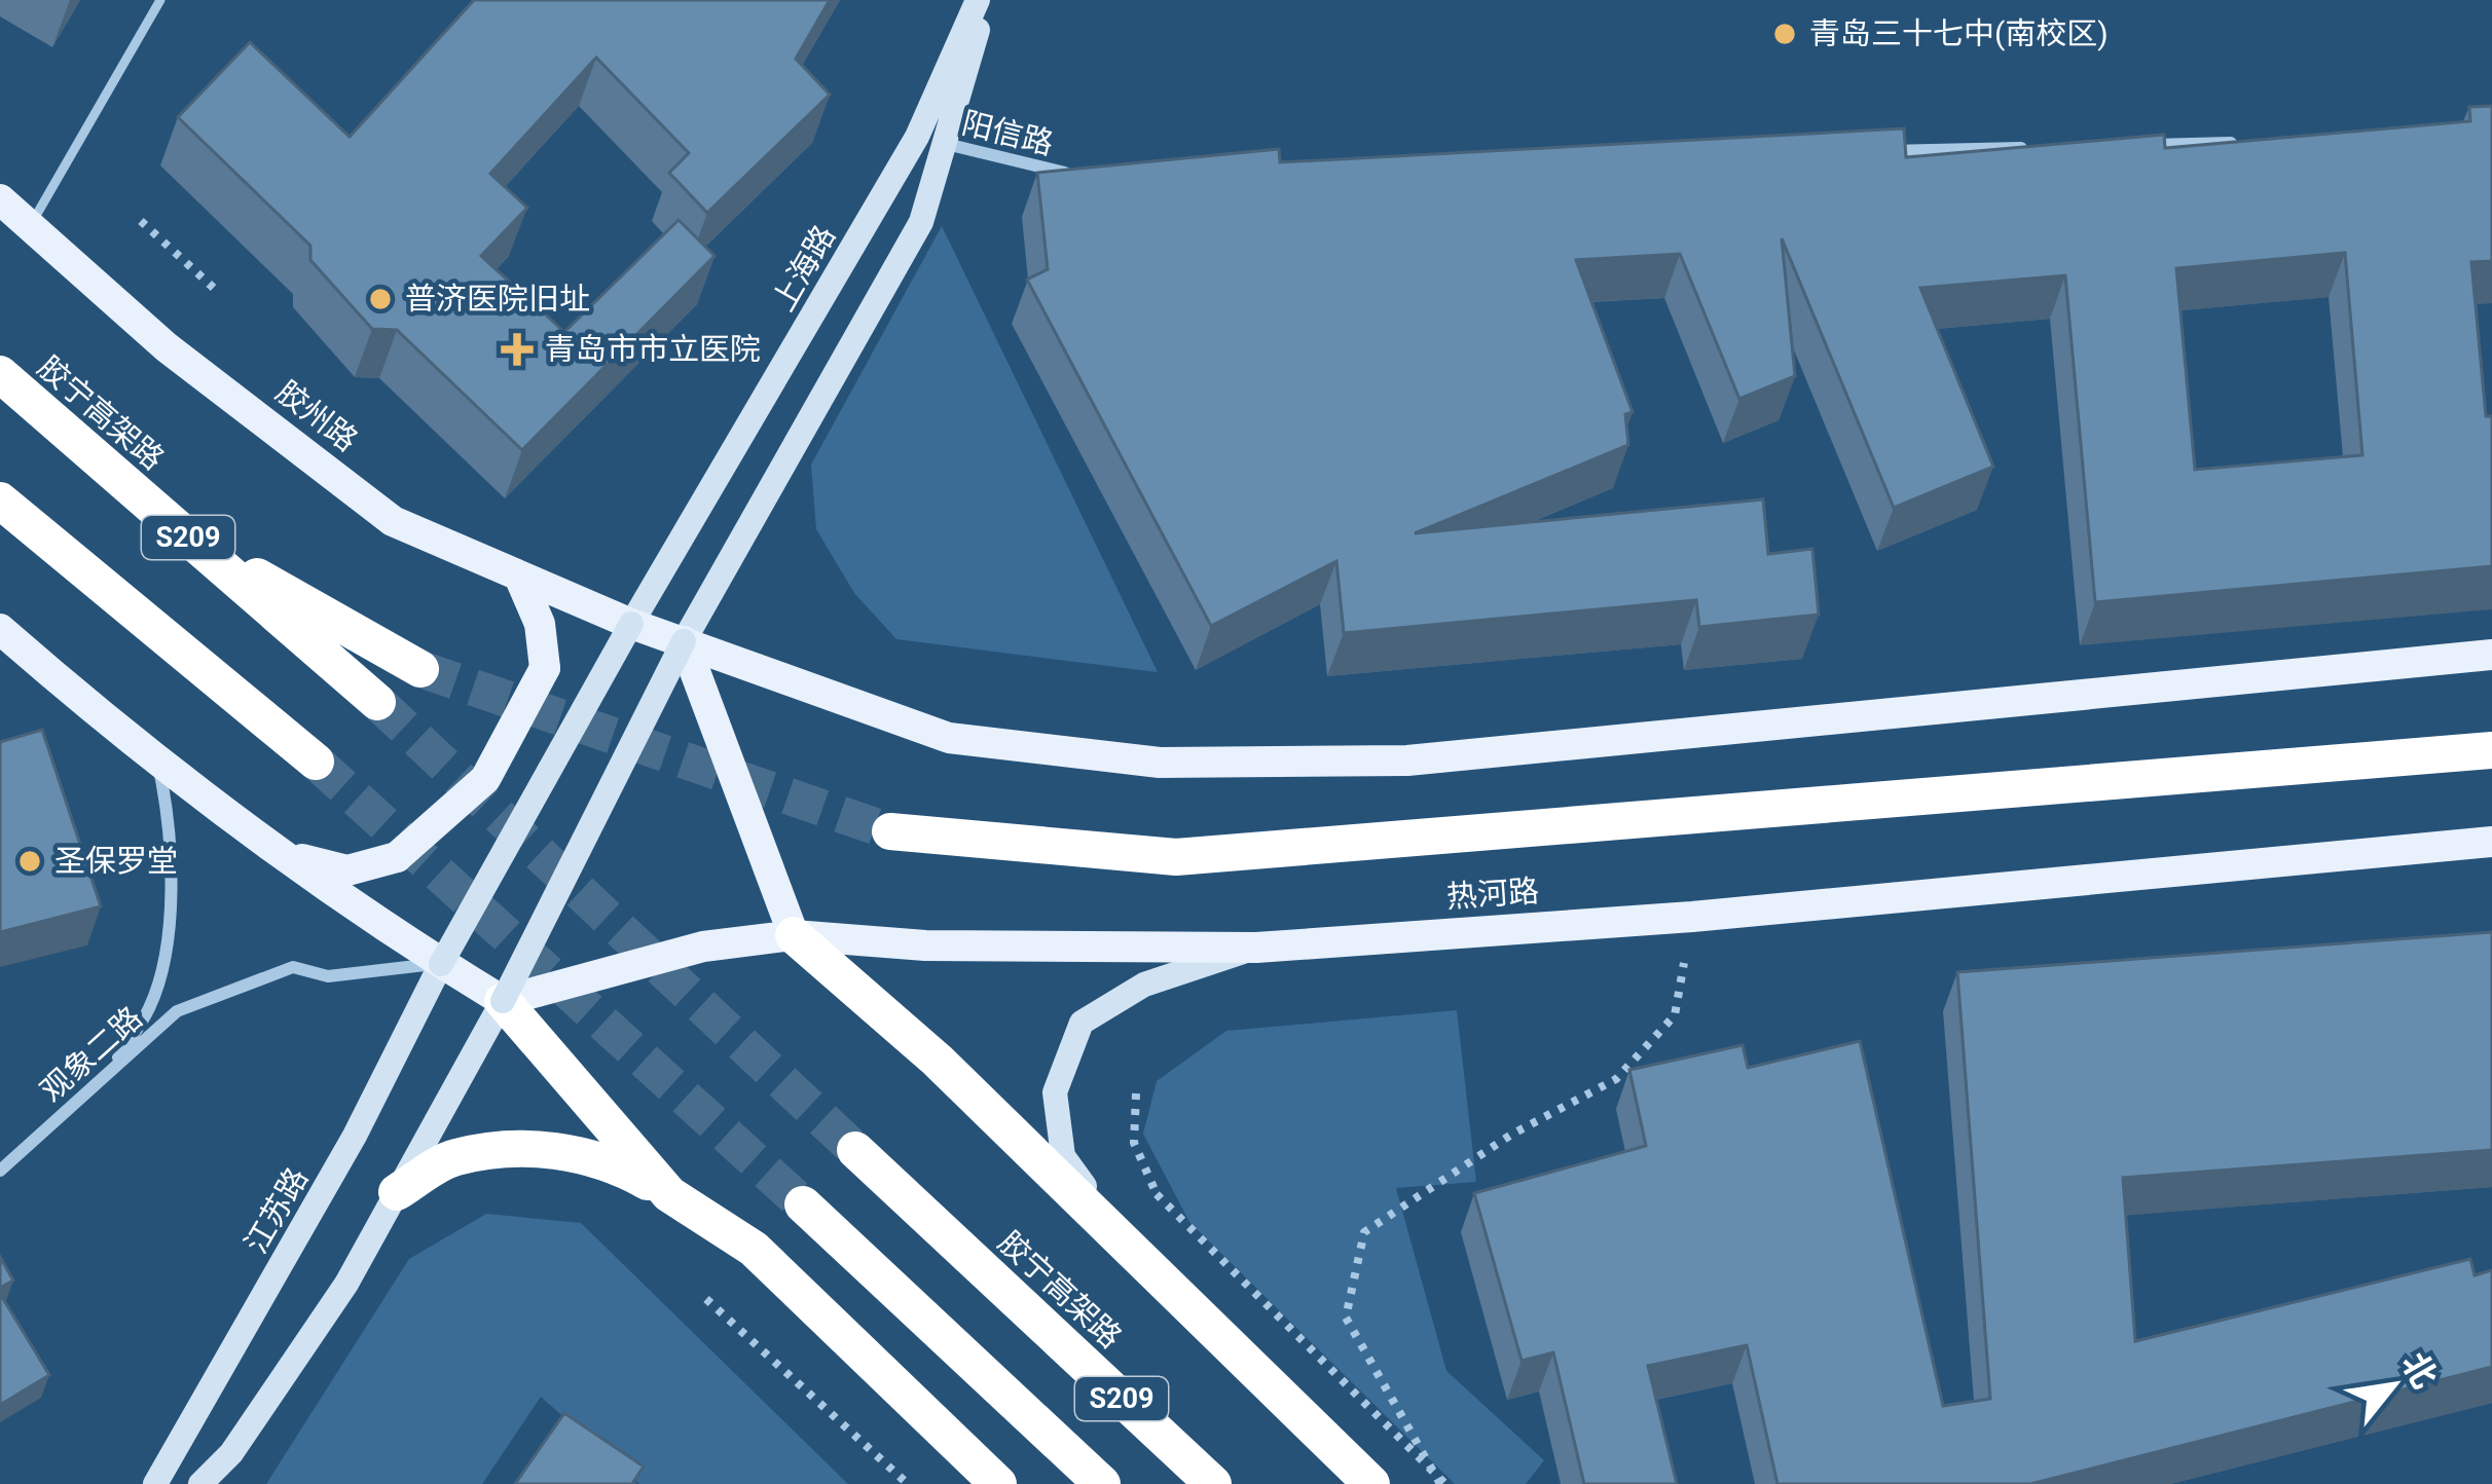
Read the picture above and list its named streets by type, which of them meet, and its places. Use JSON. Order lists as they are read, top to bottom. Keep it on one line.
{"streets":{"highway":["胶宁高架路","S209"],"main road":["胶州路","热河路"],"street":["阳信路","上海路","观象二路","江苏路"]},"crossings":[["阳信路","上海路"],["上海路","胶州路"],["上海路","热河路"],["上海路","观象二路"],["上海路","江苏路"],["观象二路","江苏路"]],"places":{"other":["青岛三十七中(南校区)","普济医院旧址","圣保罗堂"],"health":["青岛市市立医院"]},"north":"top right"}
